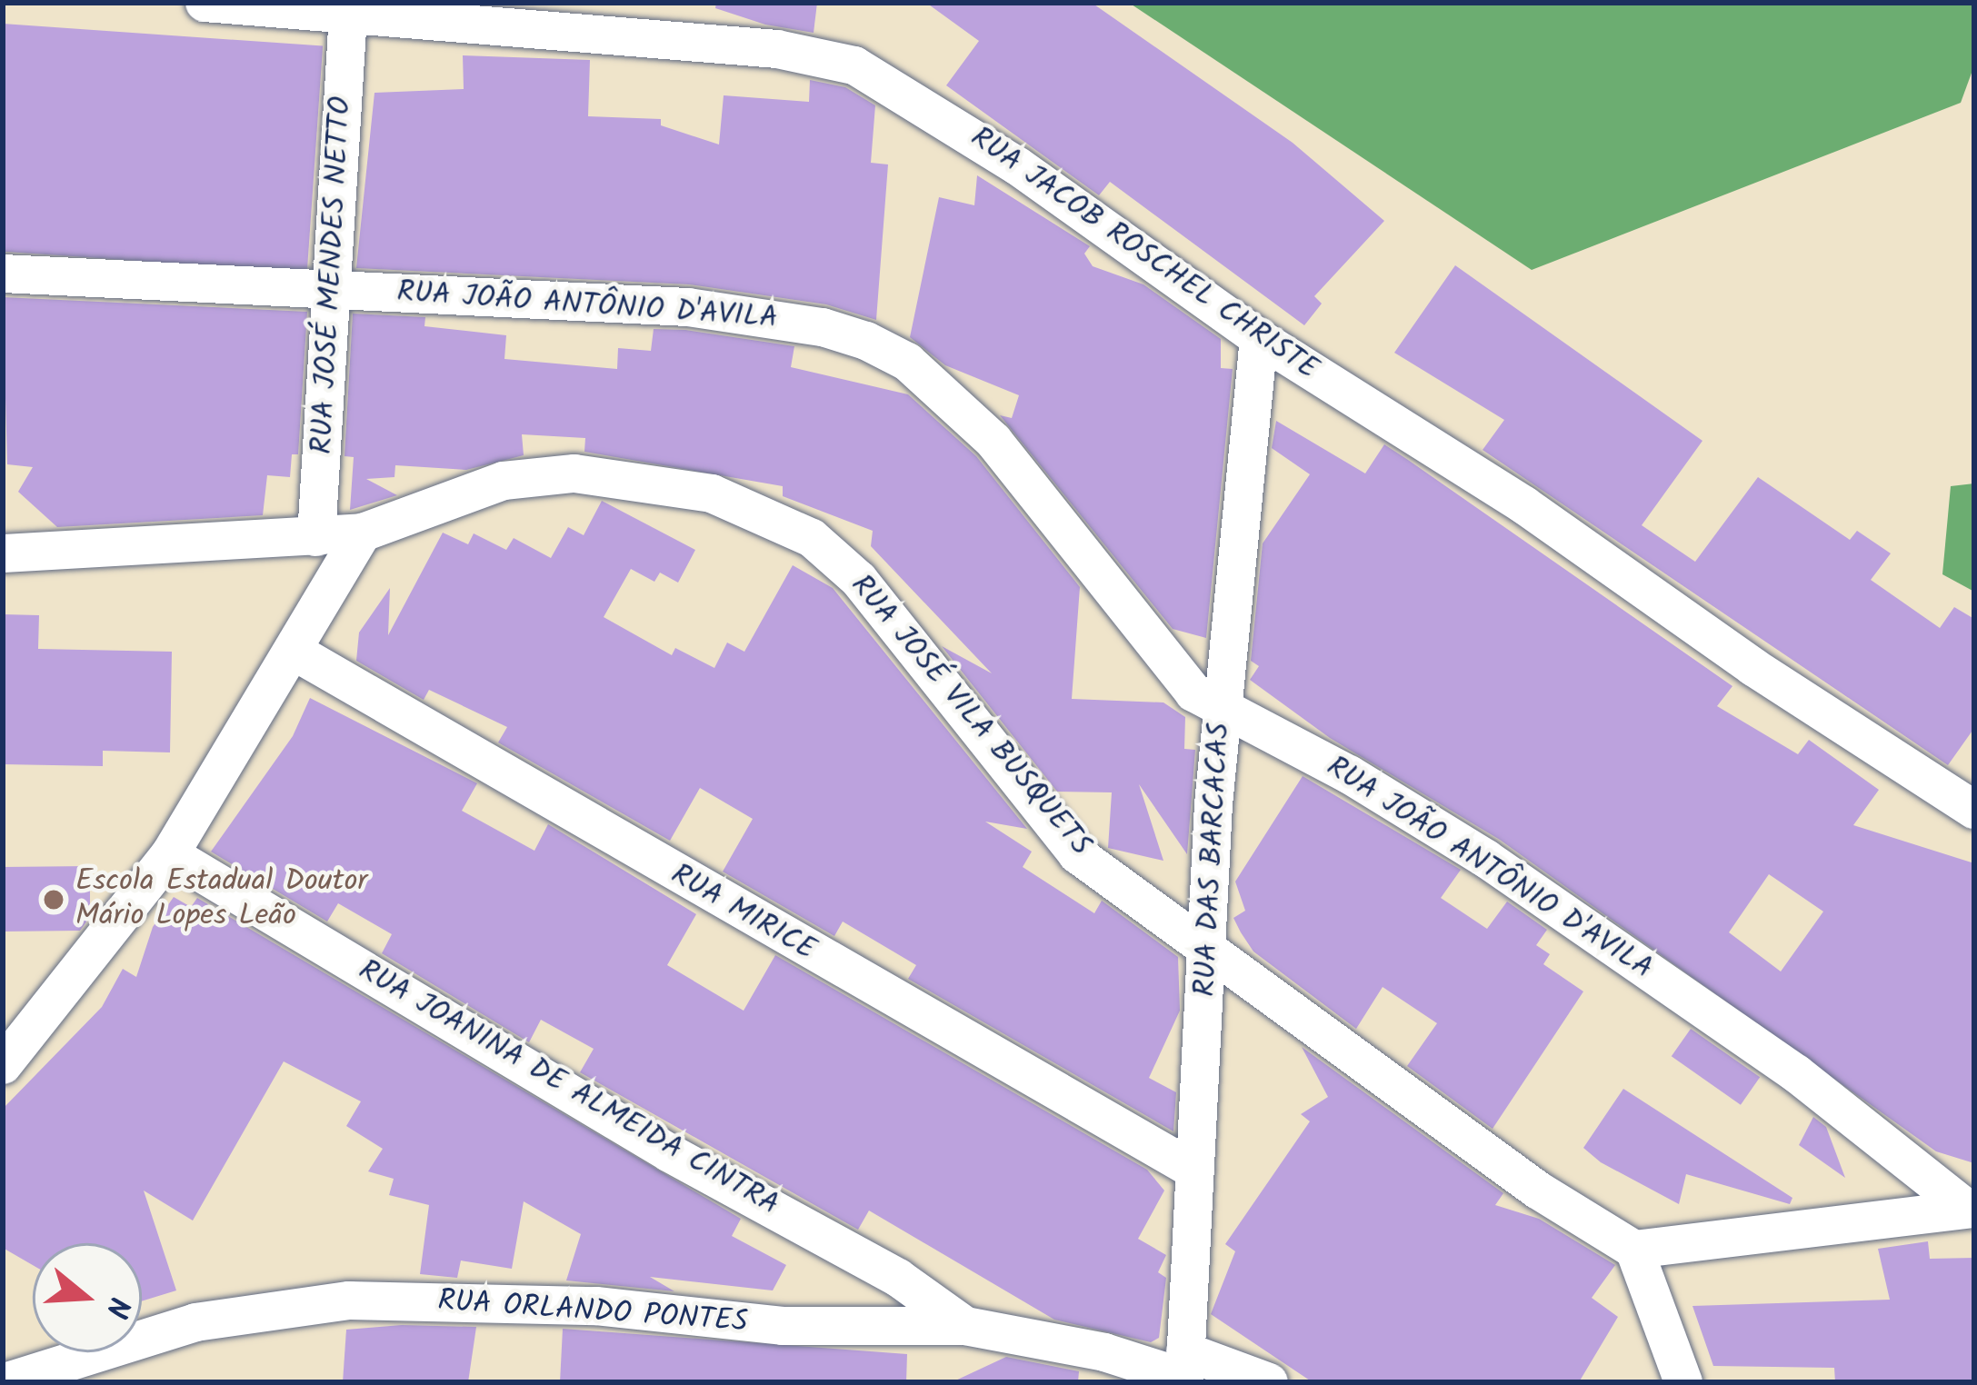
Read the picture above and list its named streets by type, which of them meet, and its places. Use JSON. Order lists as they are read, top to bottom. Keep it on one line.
{"streets":{"street":["RUA JACOB ROSCHEL CHRISTE","RUA JOSÉ MENDES NETTO","RUA JOÃO ANTÔNIO D'AVILA","RUA JOSÉ VILA BUSQUETS","RUA DAS BARCACAS","RUA MIRICE","RUA JOANINA DE ALMEIDA CINTRA","RUA ORLANDO PONTES"]},"crossings":[["RUA JACOB ROSCHEL CHRISTE","RUA JOSÉ MENDES NETTO"],["RUA JACOB ROSCHEL CHRISTE","RUA DAS BARCACAS"],["RUA JOSÉ MENDES NETTO","RUA JOÃO ANTÔNIO D'AVILA"],["RUA JOSÉ MENDES NETTO","RUA JOSÉ VILA BUSQUETS"],["RUA JOÃO ANTÔNIO D'AVILA","RUA DAS BARCACAS"],["RUA JOSÉ VILA BUSQUETS","RUA DAS BARCACAS"],["RUA DAS BARCACAS","RUA MIRICE"],["RUA DAS BARCACAS","RUA ORLANDO PONTES"],["RUA JOANINA DE ALMEIDA CINTRA","RUA ORLANDO PONTES"]],"places":["Escola Estadual Doutor Mário Lopes Leão"],"north":"right"}
